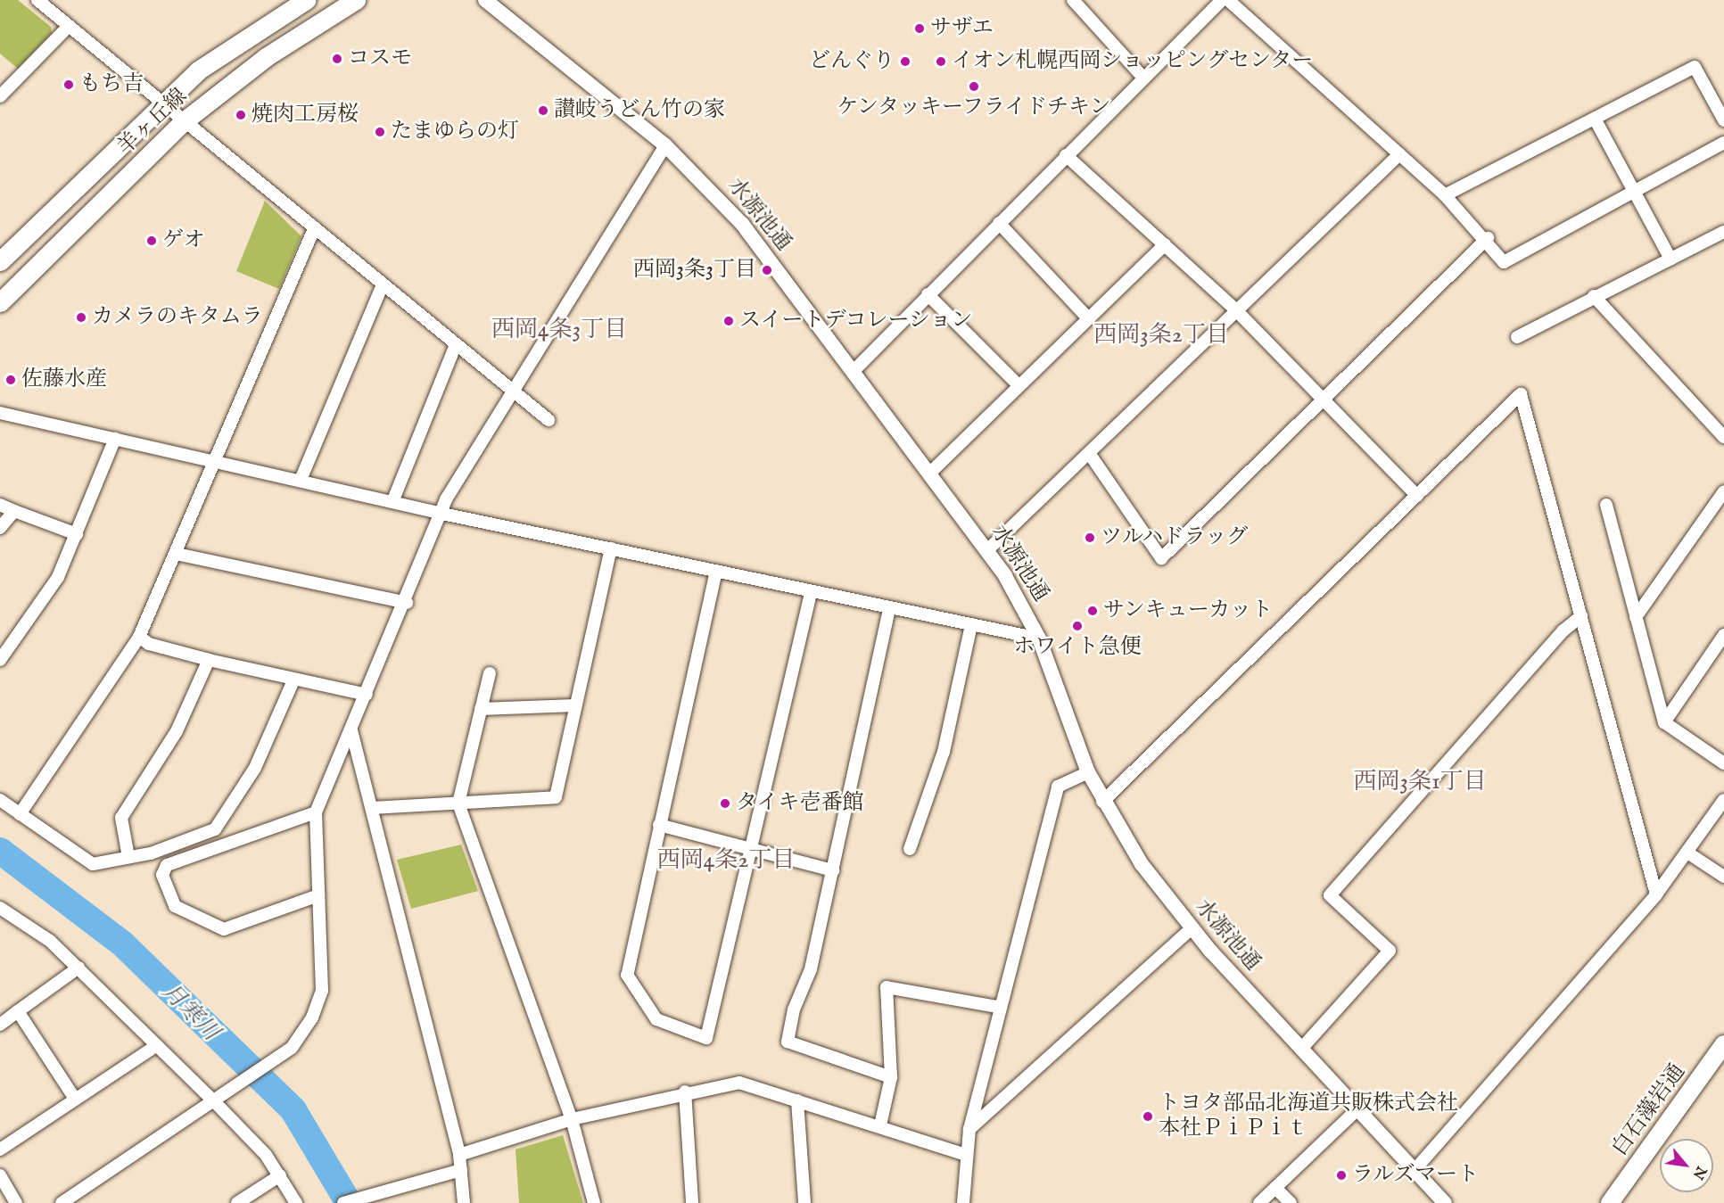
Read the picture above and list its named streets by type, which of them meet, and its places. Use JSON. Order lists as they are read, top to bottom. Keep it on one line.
{"streets":{"main road":["羊ヶ丘線","白石藻岩通"],"street":["水源池通"]},"districts":["西岡4条3丁目","西岡3条2丁目","西岡3条1丁目","西岡4条2丁目"],"water":["月寒川"],"places":["サザエ","コスモ","どんぐり","イオン札幌西岡ショッピングセンター","もち吉","ケンタッキーフライドチキン","讃岐うどん竹の家","焼肉工房桜","たまゆらの灯","ゲオ","西岡3条3丁目","カメラのキタムラ","スイートデコレーション","佐藤水産","ツルハドラッグ","サンキューカット","ホワイト急便","タイキ壱番館","トヨタ部品北海道共販株式会社 本社ＰｉＰｉｔ","ラルズマート"],"north":"bottom right"}
